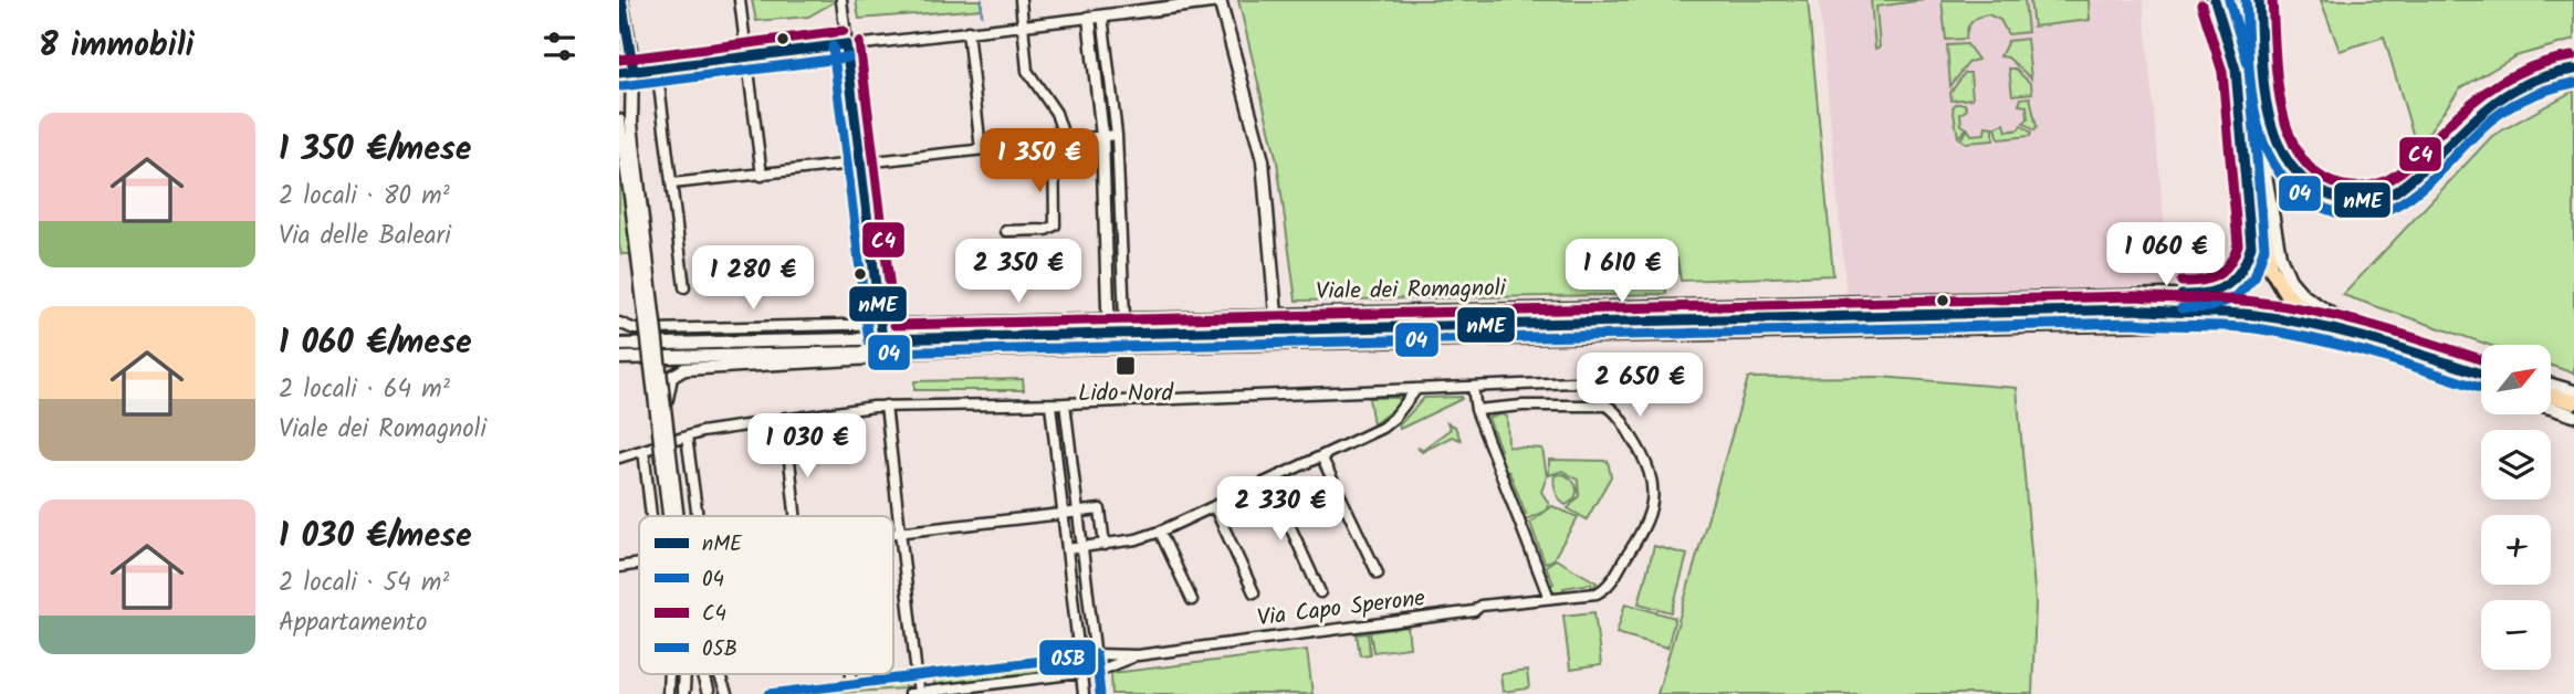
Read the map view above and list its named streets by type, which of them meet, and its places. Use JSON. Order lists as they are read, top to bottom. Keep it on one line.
{"streets":{"main road":["Viale dei Romagnoli"],"street":["Via Capo Sperone"]},"places":{"transit":["Lido Nord"]},"lines":["transit line nME","transit line 04","transit line C4","transit line 05B"],"legend":["nME","04","C4","05B"],"north":"top right","page":{"heading":"8 immobili","list":[{"name":"1 350 €/mese","note":"2 locali · 80 m² · Via delle Baleari"},{"name":"1 060 €/mese","note":"2 locali · 64 m² · Viale dei Romagnoli"},{"name":"1 030 €/mese","note":"2 locali · 54 m² · Appartamento"}],"price":["1 350 €","1 060 €","2 350 €","1 610 €","1 280 €","2 650 €","1 030 €","2 330 €"],"map_buttons":["+","−"]}}
